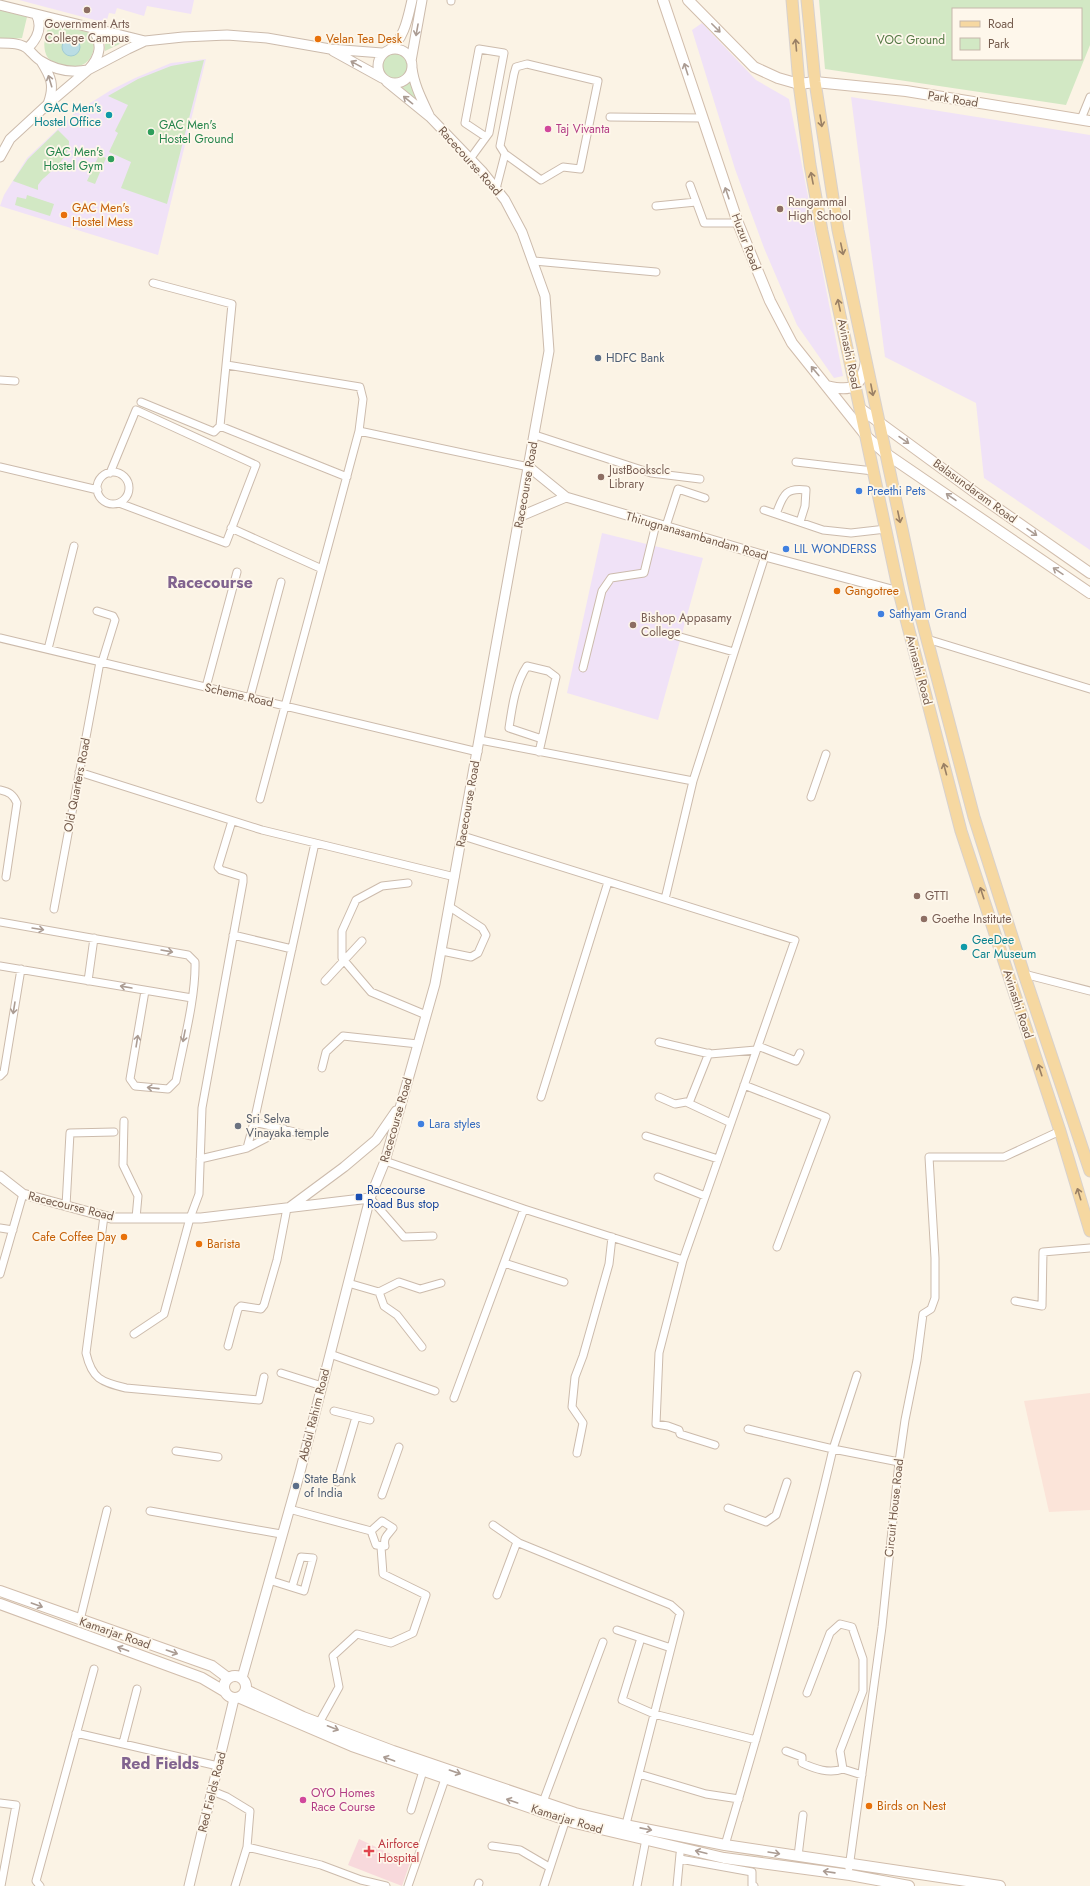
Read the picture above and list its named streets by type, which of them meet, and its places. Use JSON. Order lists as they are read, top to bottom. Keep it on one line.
{"streets":{"main road":["Park Road","Huzur Road","Avinashi Road","Balasundaram Road","Kamarjar Road"],"street":["Racecourse Road","Thirugnanasambandam Road","Scheme Road","Old Quarters Road","Abdul Rahim Road","Circuit House Road","Red Fields Road"]},"crossings":[["Park Road","Avinashi Road"],["Racecourse Road","Scheme Road"],["Racecourse Road","Abdul Rahim Road"],["Huzur Road","Avinashi Road"],["Huzur Road","Balasundaram Road"],["Avinashi Road","Balasundaram Road"],["Avinashi Road","Thirugnanasambandam Road"],["Avinashi Road","Circuit House Road"],["Scheme Road","Old Quarters Road"],["Abdul Rahim Road","Kamarjar Road"],["Abdul Rahim Road","Red Fields Road"],["Circuit House Road","Kamarjar Road"],["Kamarjar Road","Red Fields Road"]],"one_way":["Huzur Road"],"districts":["Racecourse","Red Fields"],"parks":["VOC Ground"],"places":{"other":["Government Arts College Campus","Velan Tea Desk","GAC Men's Hostel Office","Taj Vivanta","GAC Men's Hostel Ground","GAC Men's Hostel Gym","Rangammal High School","GAC Men's Hostel Mess","HDFC Bank","JustBooksclc Library","Preethi Pets","LIL WONDERSS","Gangotree","Sathyam Grand","Bishop Appasamy College","GTTI","Goethe Institute","GeeDee Car Museum","Lara styles","Sri Selva Vinayaka temple","Cafe Coffee Day","Barista","State Bank of India","OYO Homes Race Course","Birds on Nest"],"transit":["Racecourse Road Bus stop"],"health":["Airforce Hospital"]},"legend":["Road","Park"]}
